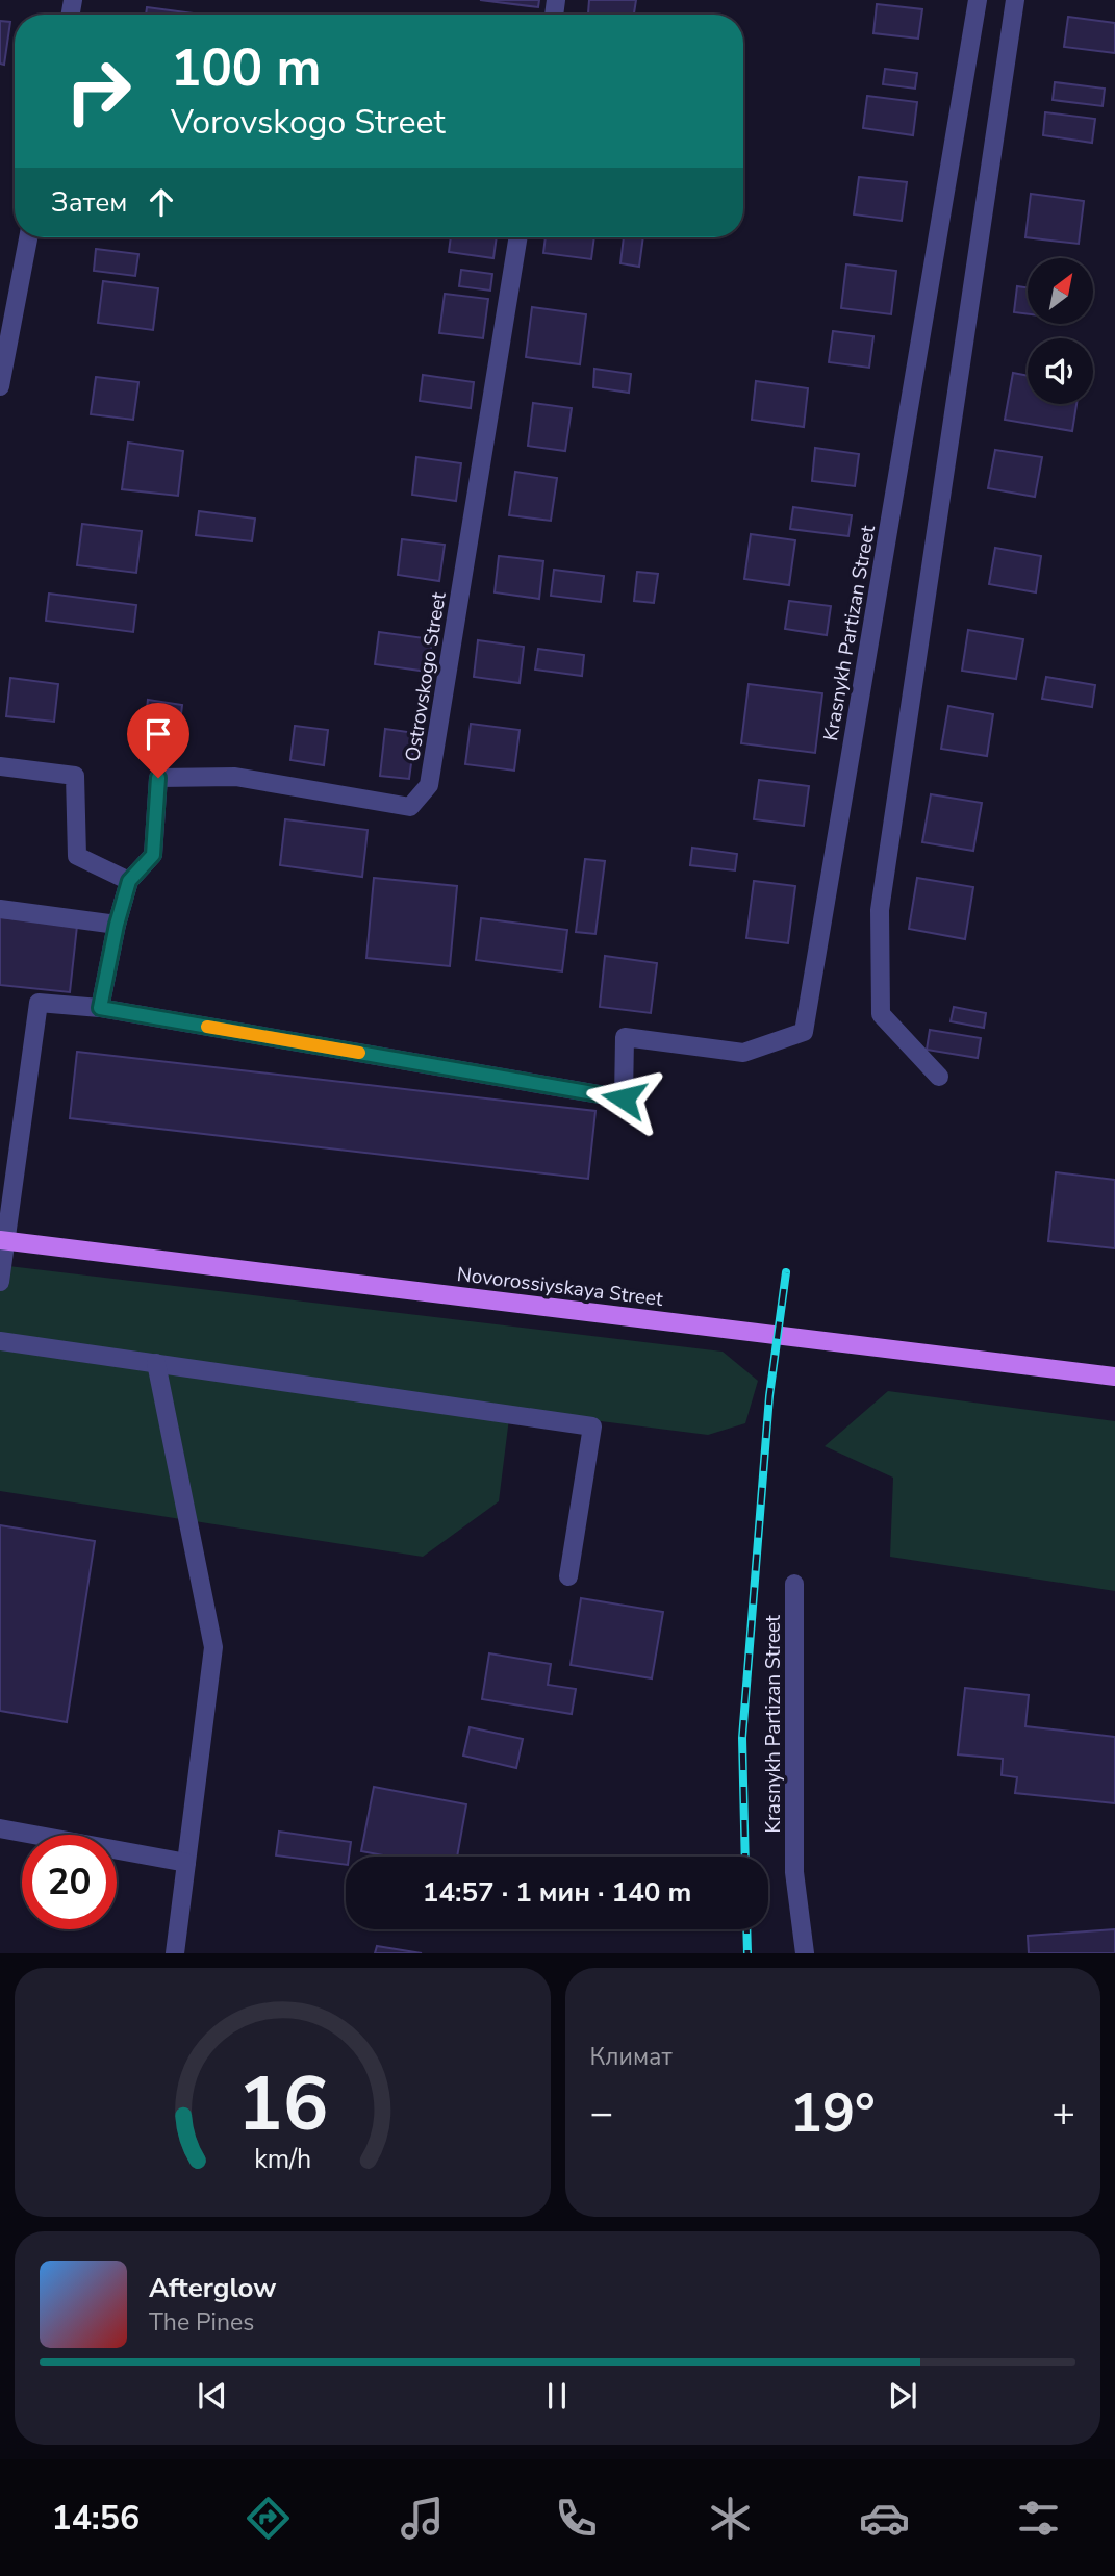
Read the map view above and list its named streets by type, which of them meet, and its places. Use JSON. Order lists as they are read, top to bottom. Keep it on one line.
{"streets":{"main road":["Novorossiyskaya Street"],"street":["Krasnykh Partizan Street","Ostrovskogo Street"]},"north":"top right","page":{"turn":["100 m","Vorovskogo Street"],"then":"Затем","limit":"20","trip":"14:57 · 1 мин · 140 m","tile":"Климат","heat":["−","19°","+"],"song":["Afterglow","The Pines"],"tabs":"14:56","gauge":["16","km/h"]}}
